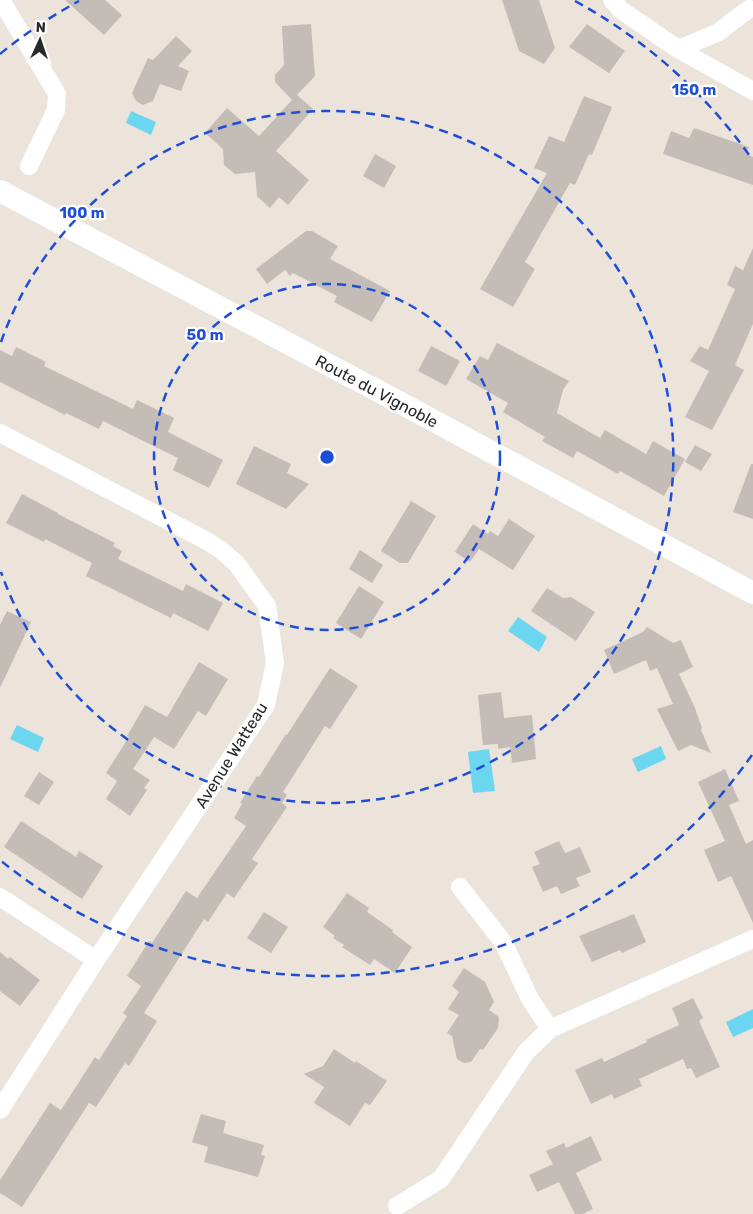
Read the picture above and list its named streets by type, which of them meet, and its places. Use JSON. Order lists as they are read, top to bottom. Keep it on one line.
{"streets":{"street":["Route du Vignoble","Avenue Watteau"]},"north":"top","rings":["150 m","100 m","50 m"]}
